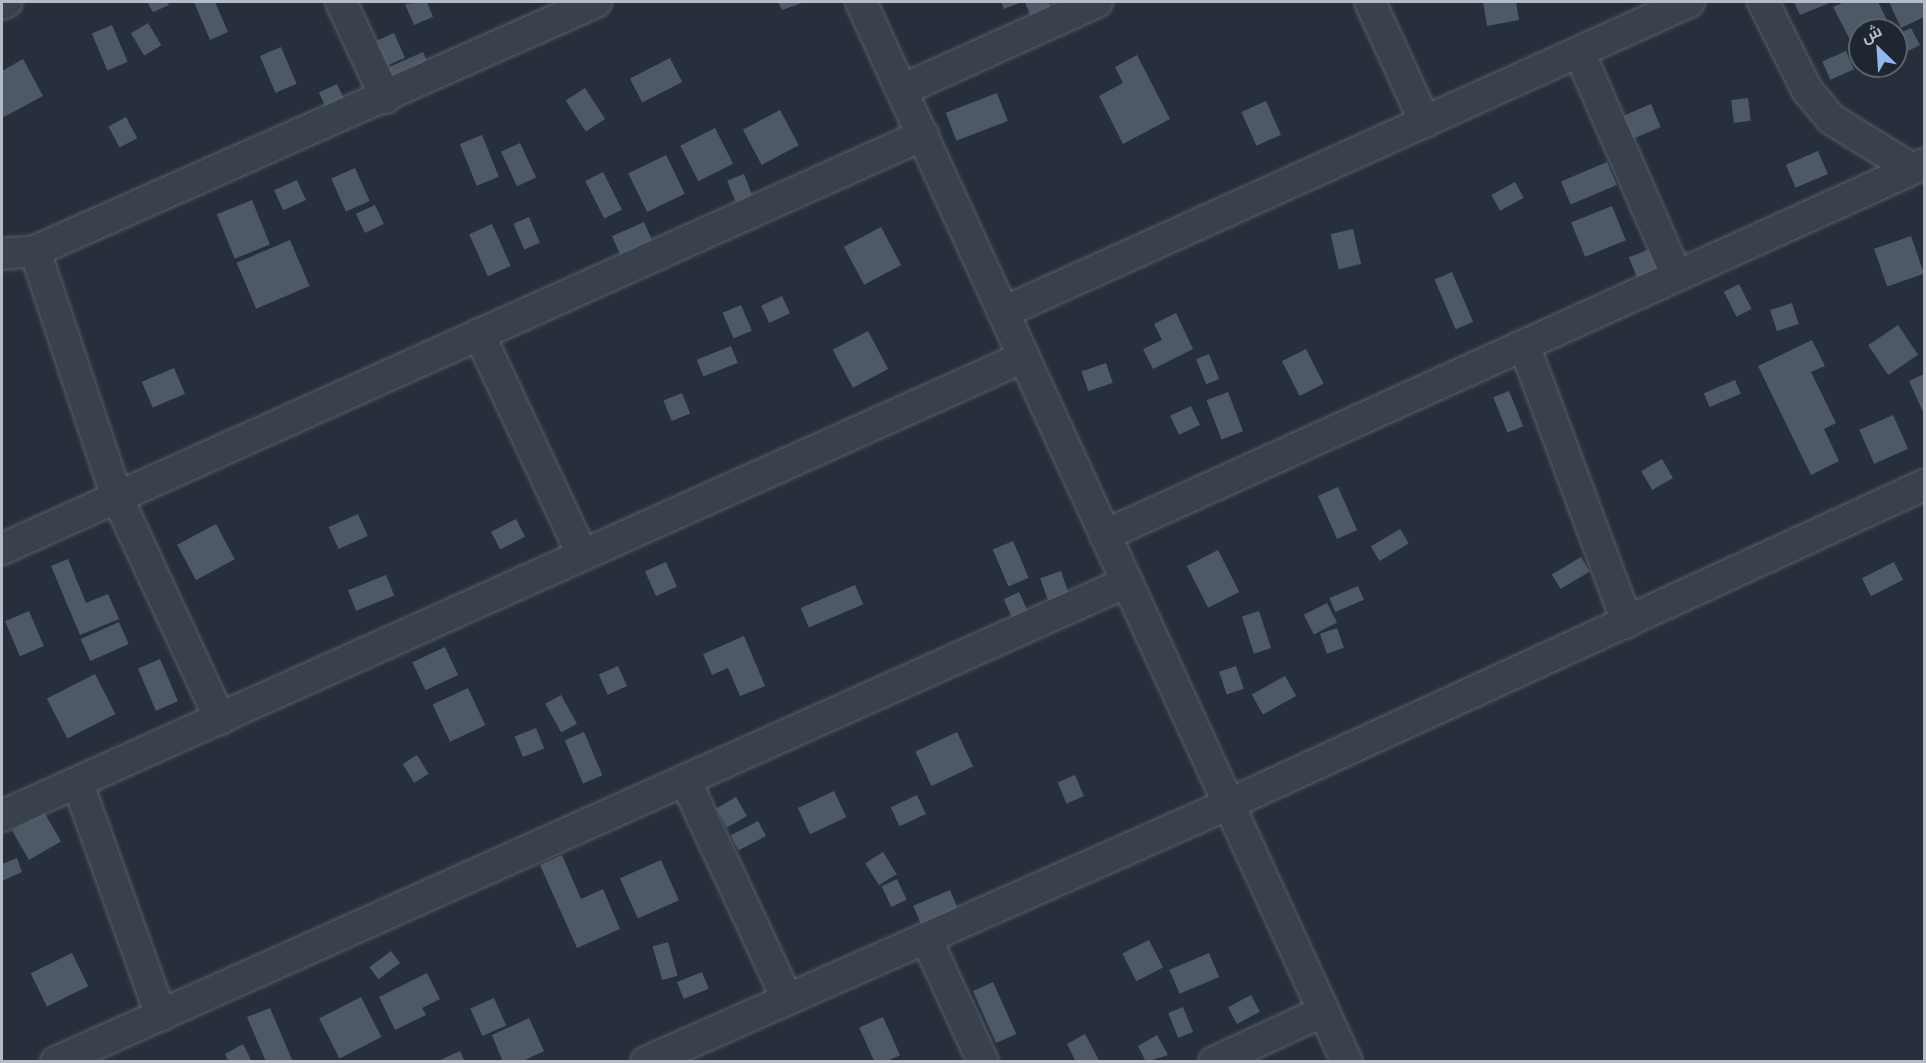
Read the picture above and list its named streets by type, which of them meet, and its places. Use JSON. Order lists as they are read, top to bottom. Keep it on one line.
{"north":"top left"}
